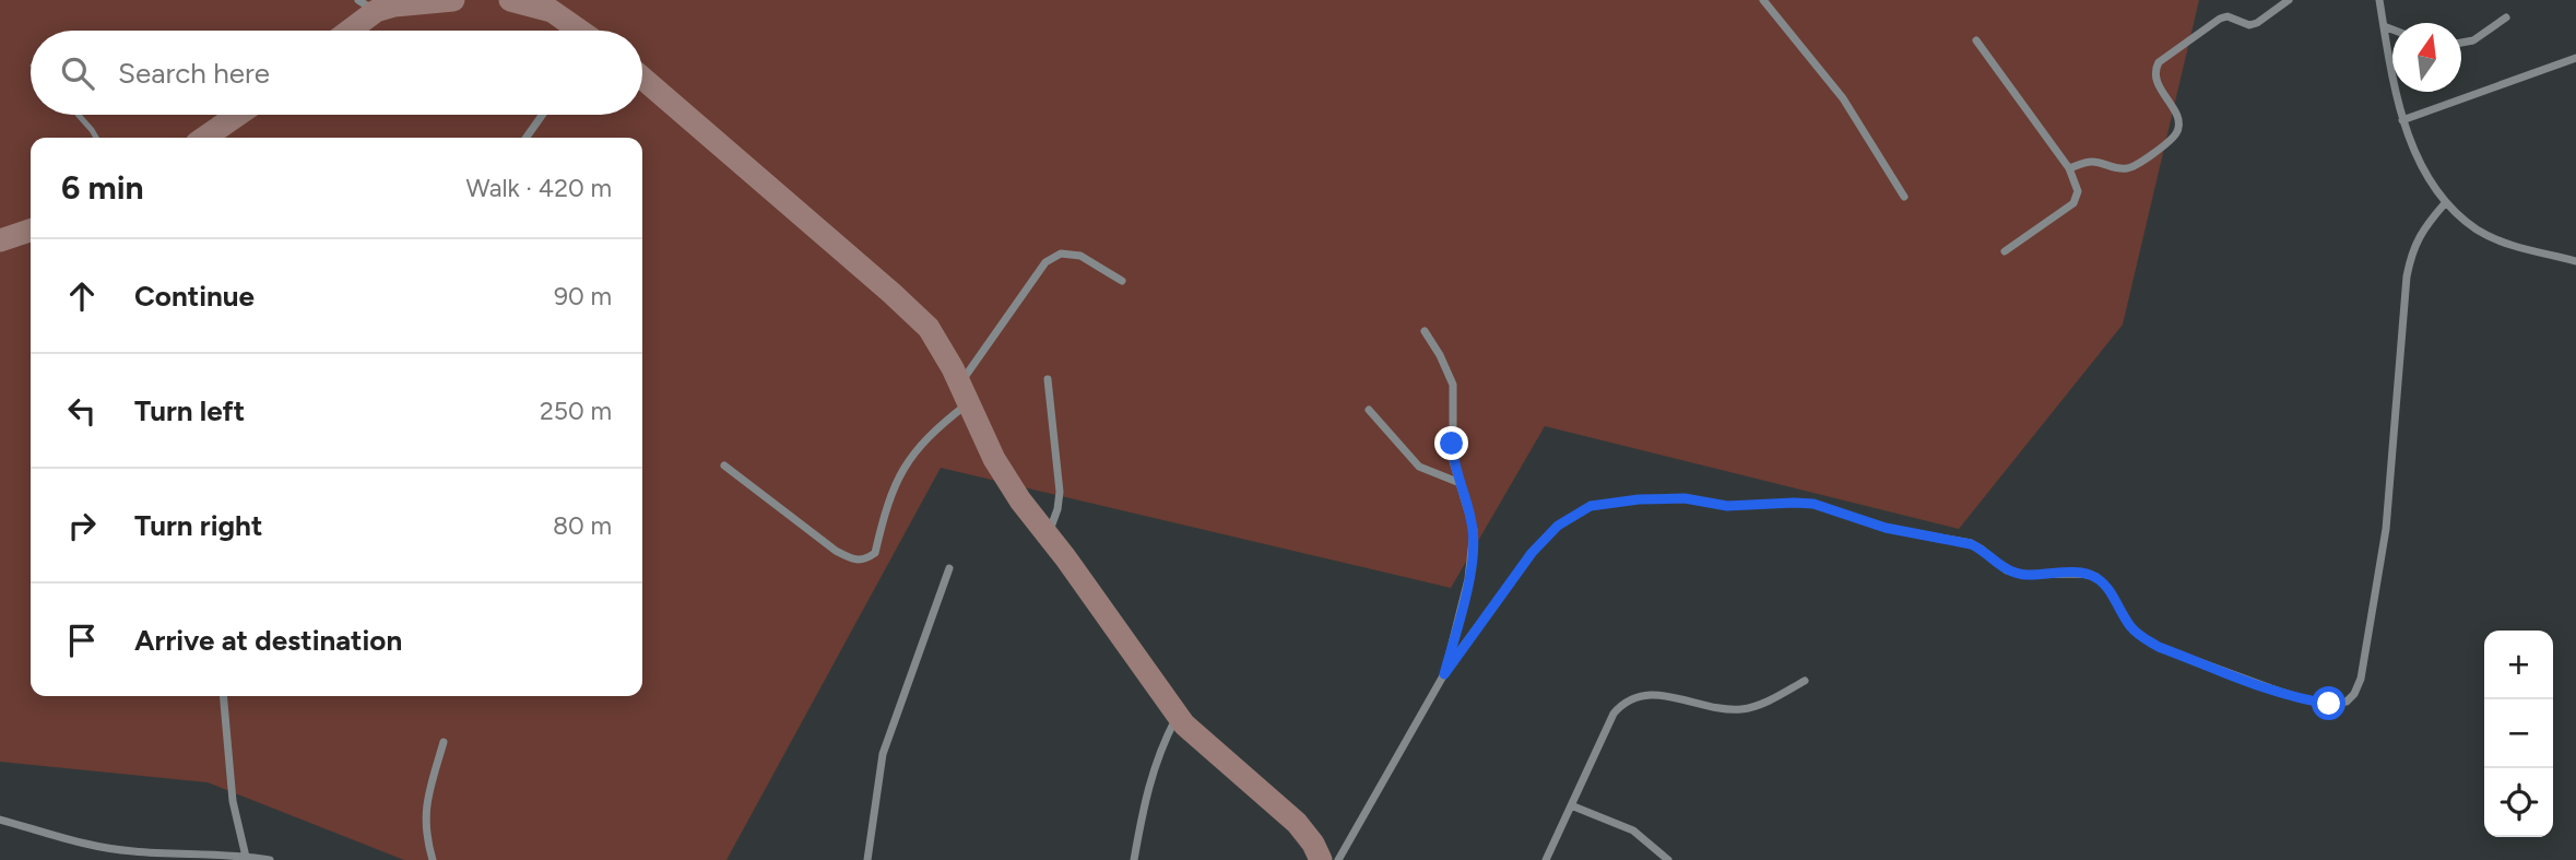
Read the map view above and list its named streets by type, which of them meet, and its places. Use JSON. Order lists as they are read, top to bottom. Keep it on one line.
{"north":"top","page":{"search":"Search here","heading":["6 min","Walk · 420 m"],"list":[["Continue","90 m"],["Turn left","250 m"],["Turn right","80 m"],"Arrive at destination"],"map_buttons":["+","−"]}}
